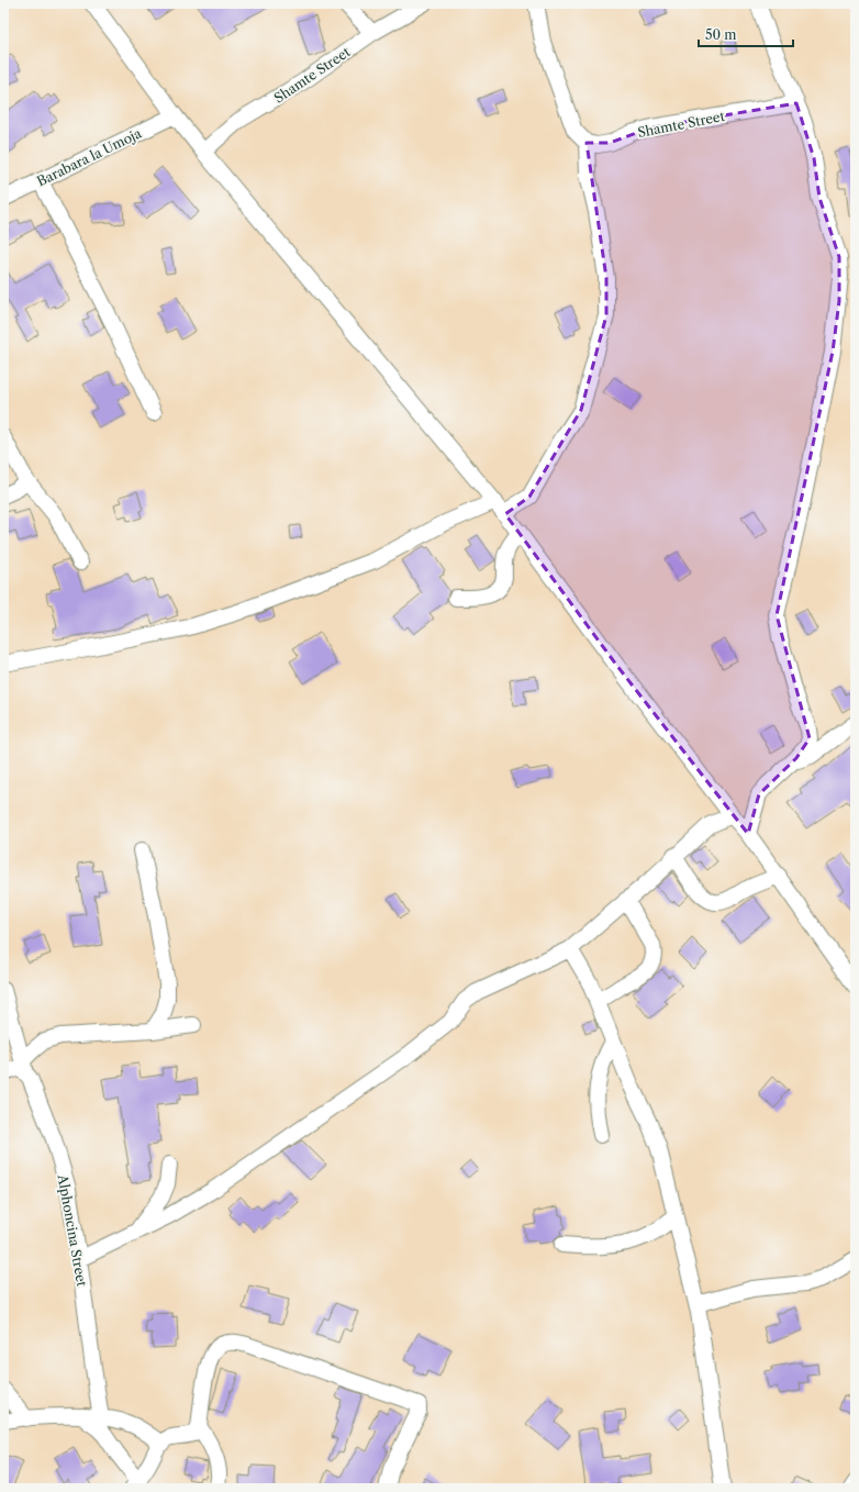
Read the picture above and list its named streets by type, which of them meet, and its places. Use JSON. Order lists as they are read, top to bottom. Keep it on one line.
{"streets":{"street":["Shamte Street","Barabara la Umoja","Alphoncina Street"]},"scale_bar":"50 m"}
